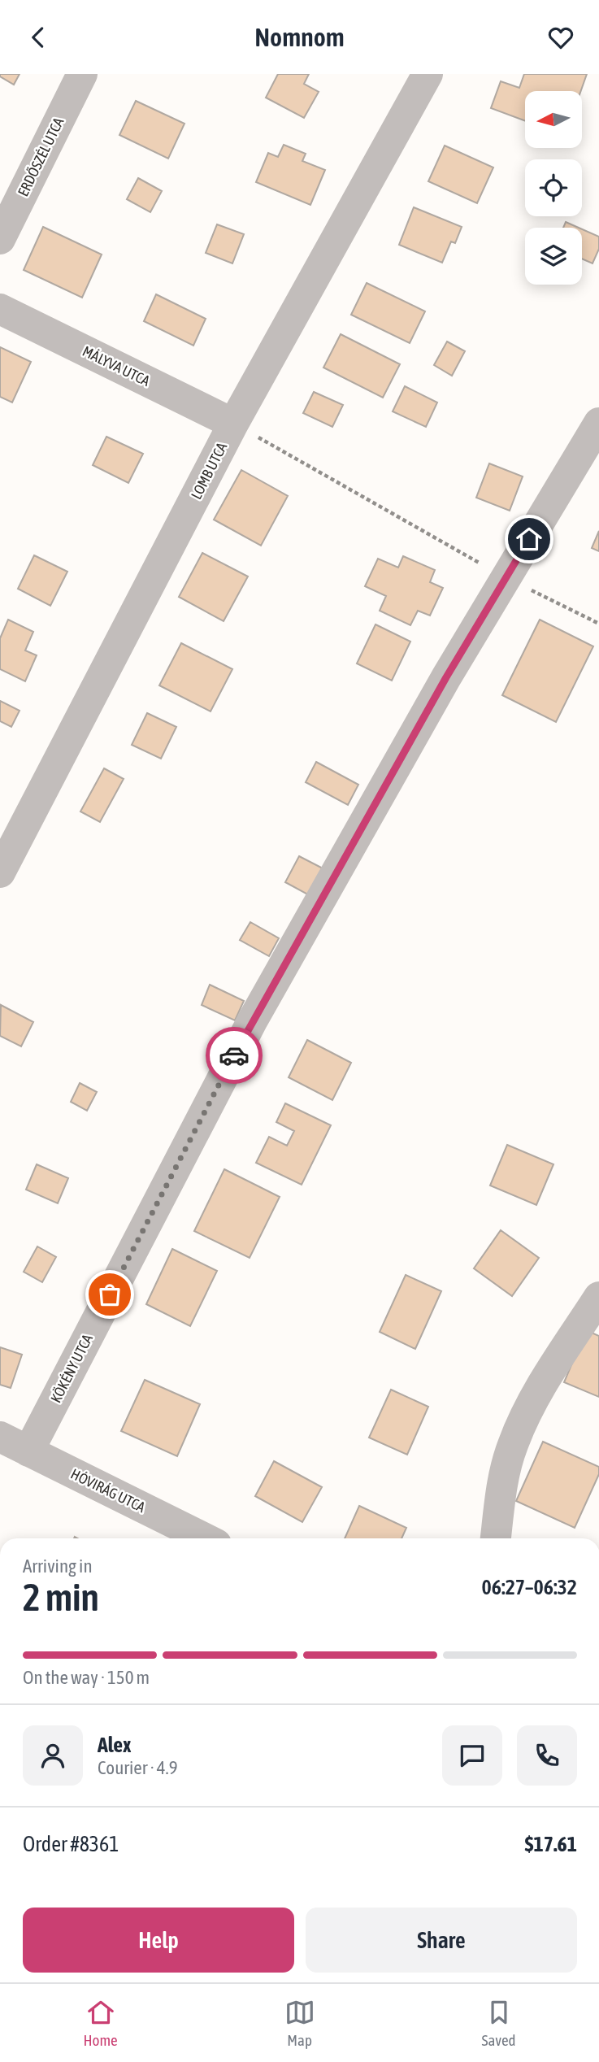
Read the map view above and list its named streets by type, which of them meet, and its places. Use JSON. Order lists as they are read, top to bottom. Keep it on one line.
{"streets":{"street":["ERDŐSZÉL UTCA","MÁLYVA UTCA","LOMB UTCA","KÖKÉNY UTCA","HÓVIRÁG UTCA"]},"crossings":[["MÁLYVA UTCA","LOMB UTCA"],["KÖKÉNY UTCA","HÓVIRÁG UTCA"]],"north":"left","page":{"header":"Nomnom","heading":["2 min","Arriving in","06:27–06:32"],"panel":["Alex","Courier · 4.9","Order #8361","$17.61"],"bar":"On the way · 150 m","buttons":["Help","Share"],"tabs":["Home","Map","Saved"]}}
